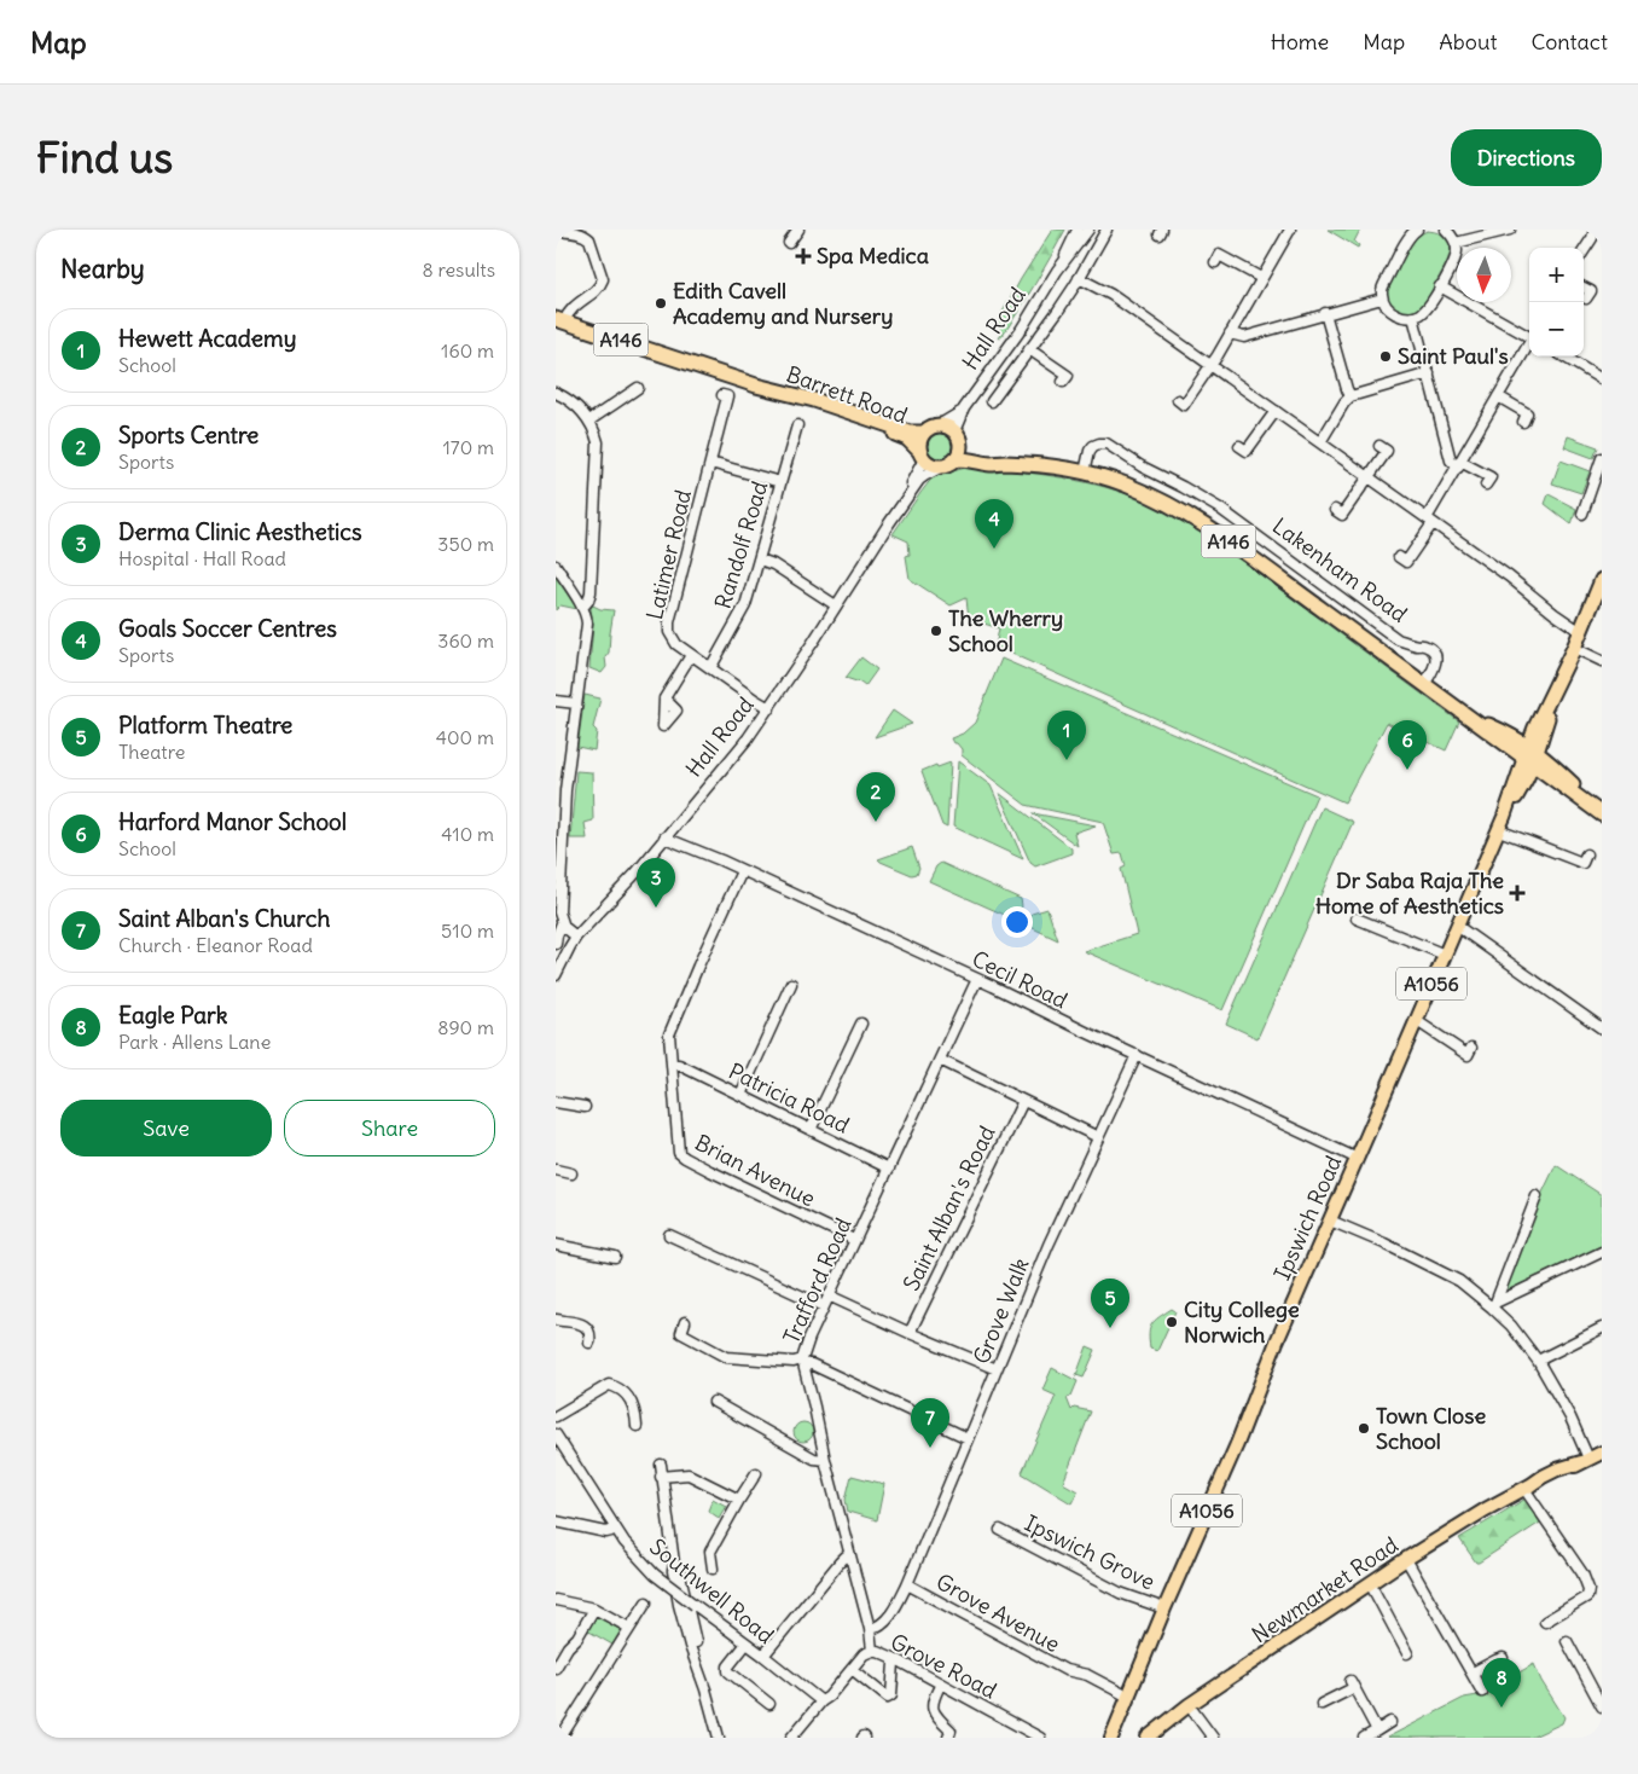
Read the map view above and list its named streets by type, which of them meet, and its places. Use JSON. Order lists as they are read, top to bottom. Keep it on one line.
{"streets":{"highway":["Hall Road","A146","Barrett Road","Lakenham Road","Ipswich Road"],"main road":["A1056","Newmarket Road"],"street":["Randolf Road","Latimer Road","Cecil Road","Patricia Road","Brian Avenue","Saint Alban's Road","Trafford Road","Grove Walk","Ipswich Grove","Southwell Road","Grove Avenue","Grove Road"]},"crossings":[["Hall Road","A146"],["Hall Road","Barrett Road"],["Hall Road","Latimer Road"],["Hall Road","Lakenham Road"],["Hall Road","Cecil Road"],["A146","Barrett Road"],["A146","Lakenham Road"],["Barrett Road","Lakenham Road"],["Randolf Road","Latimer Road"],["Lakenham Road","Ipswich Road"],["Cecil Road","Brian Avenue"],["Cecil Road","Ipswich Road"],["Cecil Road","Trafford Road"],["Cecil Road","Grove Walk"],["Patricia Road","Brian Avenue"],["Patricia Road","Trafford Road"],["Brian Avenue","Trafford Road"],["Ipswich Road","Ipswich Grove"],["Ipswich Road","Grove Avenue"],["Trafford Road","Grove Avenue"],["Trafford Road","Grove Road"],["Grove Walk","Grove Avenue"],["Southwell Road","Grove Road"]],"places":{"health":["Spa Medica","Dr Saba Raja The Home of Aesthetics"],"other":["Edith Cavell Academy and Nursery","Saint Paul's","The Wherry School","City College Norwich","Town Close School"]},"north":"bottom","page":{"header":"Map","nav":["Home","Map","About","Contact"],"buttons":["Directions",["Save","Share"]],"title":"Find us","heading":["Nearby","8 results"],"map_buttons":["+","−"],"list":[{"mark":"1","name":"Hewett Academy","note":"School","value":"160 m"},{"mark":"2","name":"Sports Centre","note":"Sports","value":"170 m"},{"mark":"3","name":"Derma Clinic Aesthetics","note":"Hospital · Hall Road","value":"350 m"},{"mark":"4","name":"Goals Soccer Centres","note":"Sports","value":"360 m"},{"mark":"5","name":"Platform Theatre","note":"Theatre","value":"400 m"},{"mark":"6","name":"Harford Manor School","note":"School","value":"410 m"},{"mark":"7","name":"Saint Alban's Church","note":"Church · Eleanor Road","value":"510 m"},{"mark":"8","name":"Eagle Park","note":"Park · Allens Lane","value":"890 m"}],"pins":["4","1","6","2","3","5","7","8"]}}
